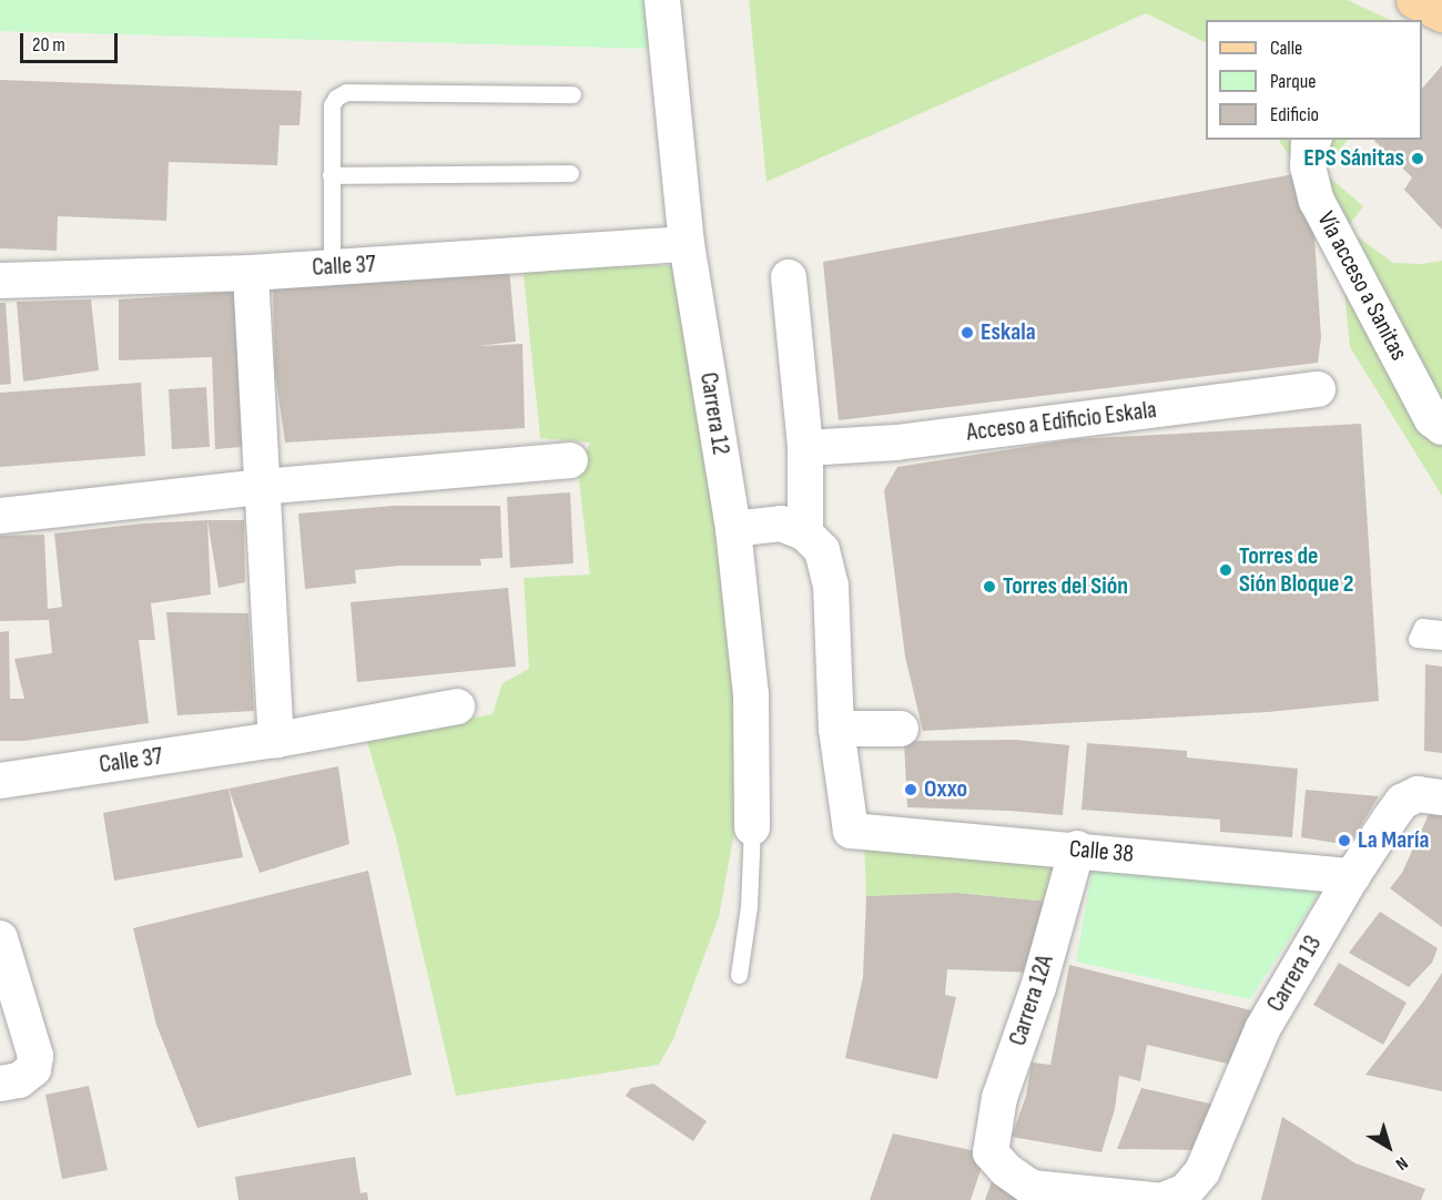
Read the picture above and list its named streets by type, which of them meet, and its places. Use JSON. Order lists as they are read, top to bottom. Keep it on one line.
{"streets":{"street":["Calle 37","Vía acceso a Sanitas","Carrera 12","Acceso a Edificio Eskala","Calle 38","Carrera 13","Carrera 12A"]},"crossings":[["Calle 37","Carrera 12"],["Calle 38","Carrera 13"],["Calle 38","Carrera 12A"],["Carrera 13","Carrera 12A"]],"places":["EPS Sánitas","Eskala","Torres de Sión Bloque 2","Torres del Sión","Oxxo","La María"],"legend":["Calle","Parque","Edificio"],"scale_bar":"20 m","north":"bottom right"}
